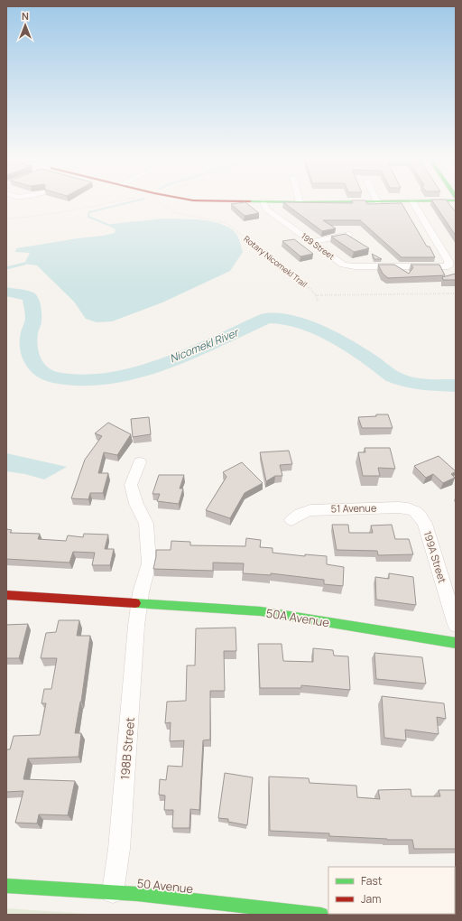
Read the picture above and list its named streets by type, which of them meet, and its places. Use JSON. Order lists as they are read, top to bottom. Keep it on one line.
{"streets":{"street":["199 Street","51 Avenue","199A Street","50A Avenue","198B Street","50 Avenue"],"path":["Rotary Nicomekl Trail"]},"crossings":[["51 Avenue","199A Street"],["50A Avenue","198B Street"],["198B Street","50 Avenue"]],"water":["Nicomekl River"],"legend":["Fast","Jam"],"north":"top"}
